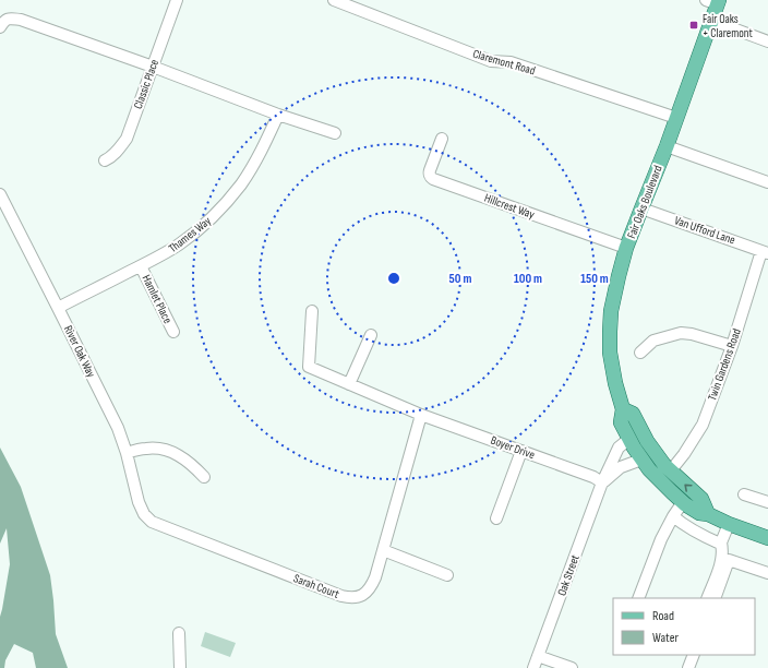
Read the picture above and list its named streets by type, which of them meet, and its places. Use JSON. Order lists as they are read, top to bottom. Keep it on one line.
{"streets":{"main road":["Fair Oaks Boulevard"],"street":["Claremont Road","Classic Place","Hillcrest Way","Van Ufford Lane","Thames Way","Hamlet Place","River Oak Way","Twin Gardens Road","Boyer Drive","Oak Street","Sarah Court"]},"crossings":[["Claremont Road","Fair Oaks Boulevard"],["Fair Oaks Boulevard","Hillcrest Way"],["Fair Oaks Boulevard","Van Ufford Lane"],["Van Ufford Lane","Twin Gardens Road"],["Thames Way","Hamlet Place"],["Thames Way","River Oak Way"],["River Oak Way","Sarah Court"],["Boyer Drive","Oak Street"],["Boyer Drive","Sarah Court"]],"places":{"transit":["Fair Oaks + Claremont"]},"legend":["Road","Water"],"rings":["50 m","100 m","150 m"]}
